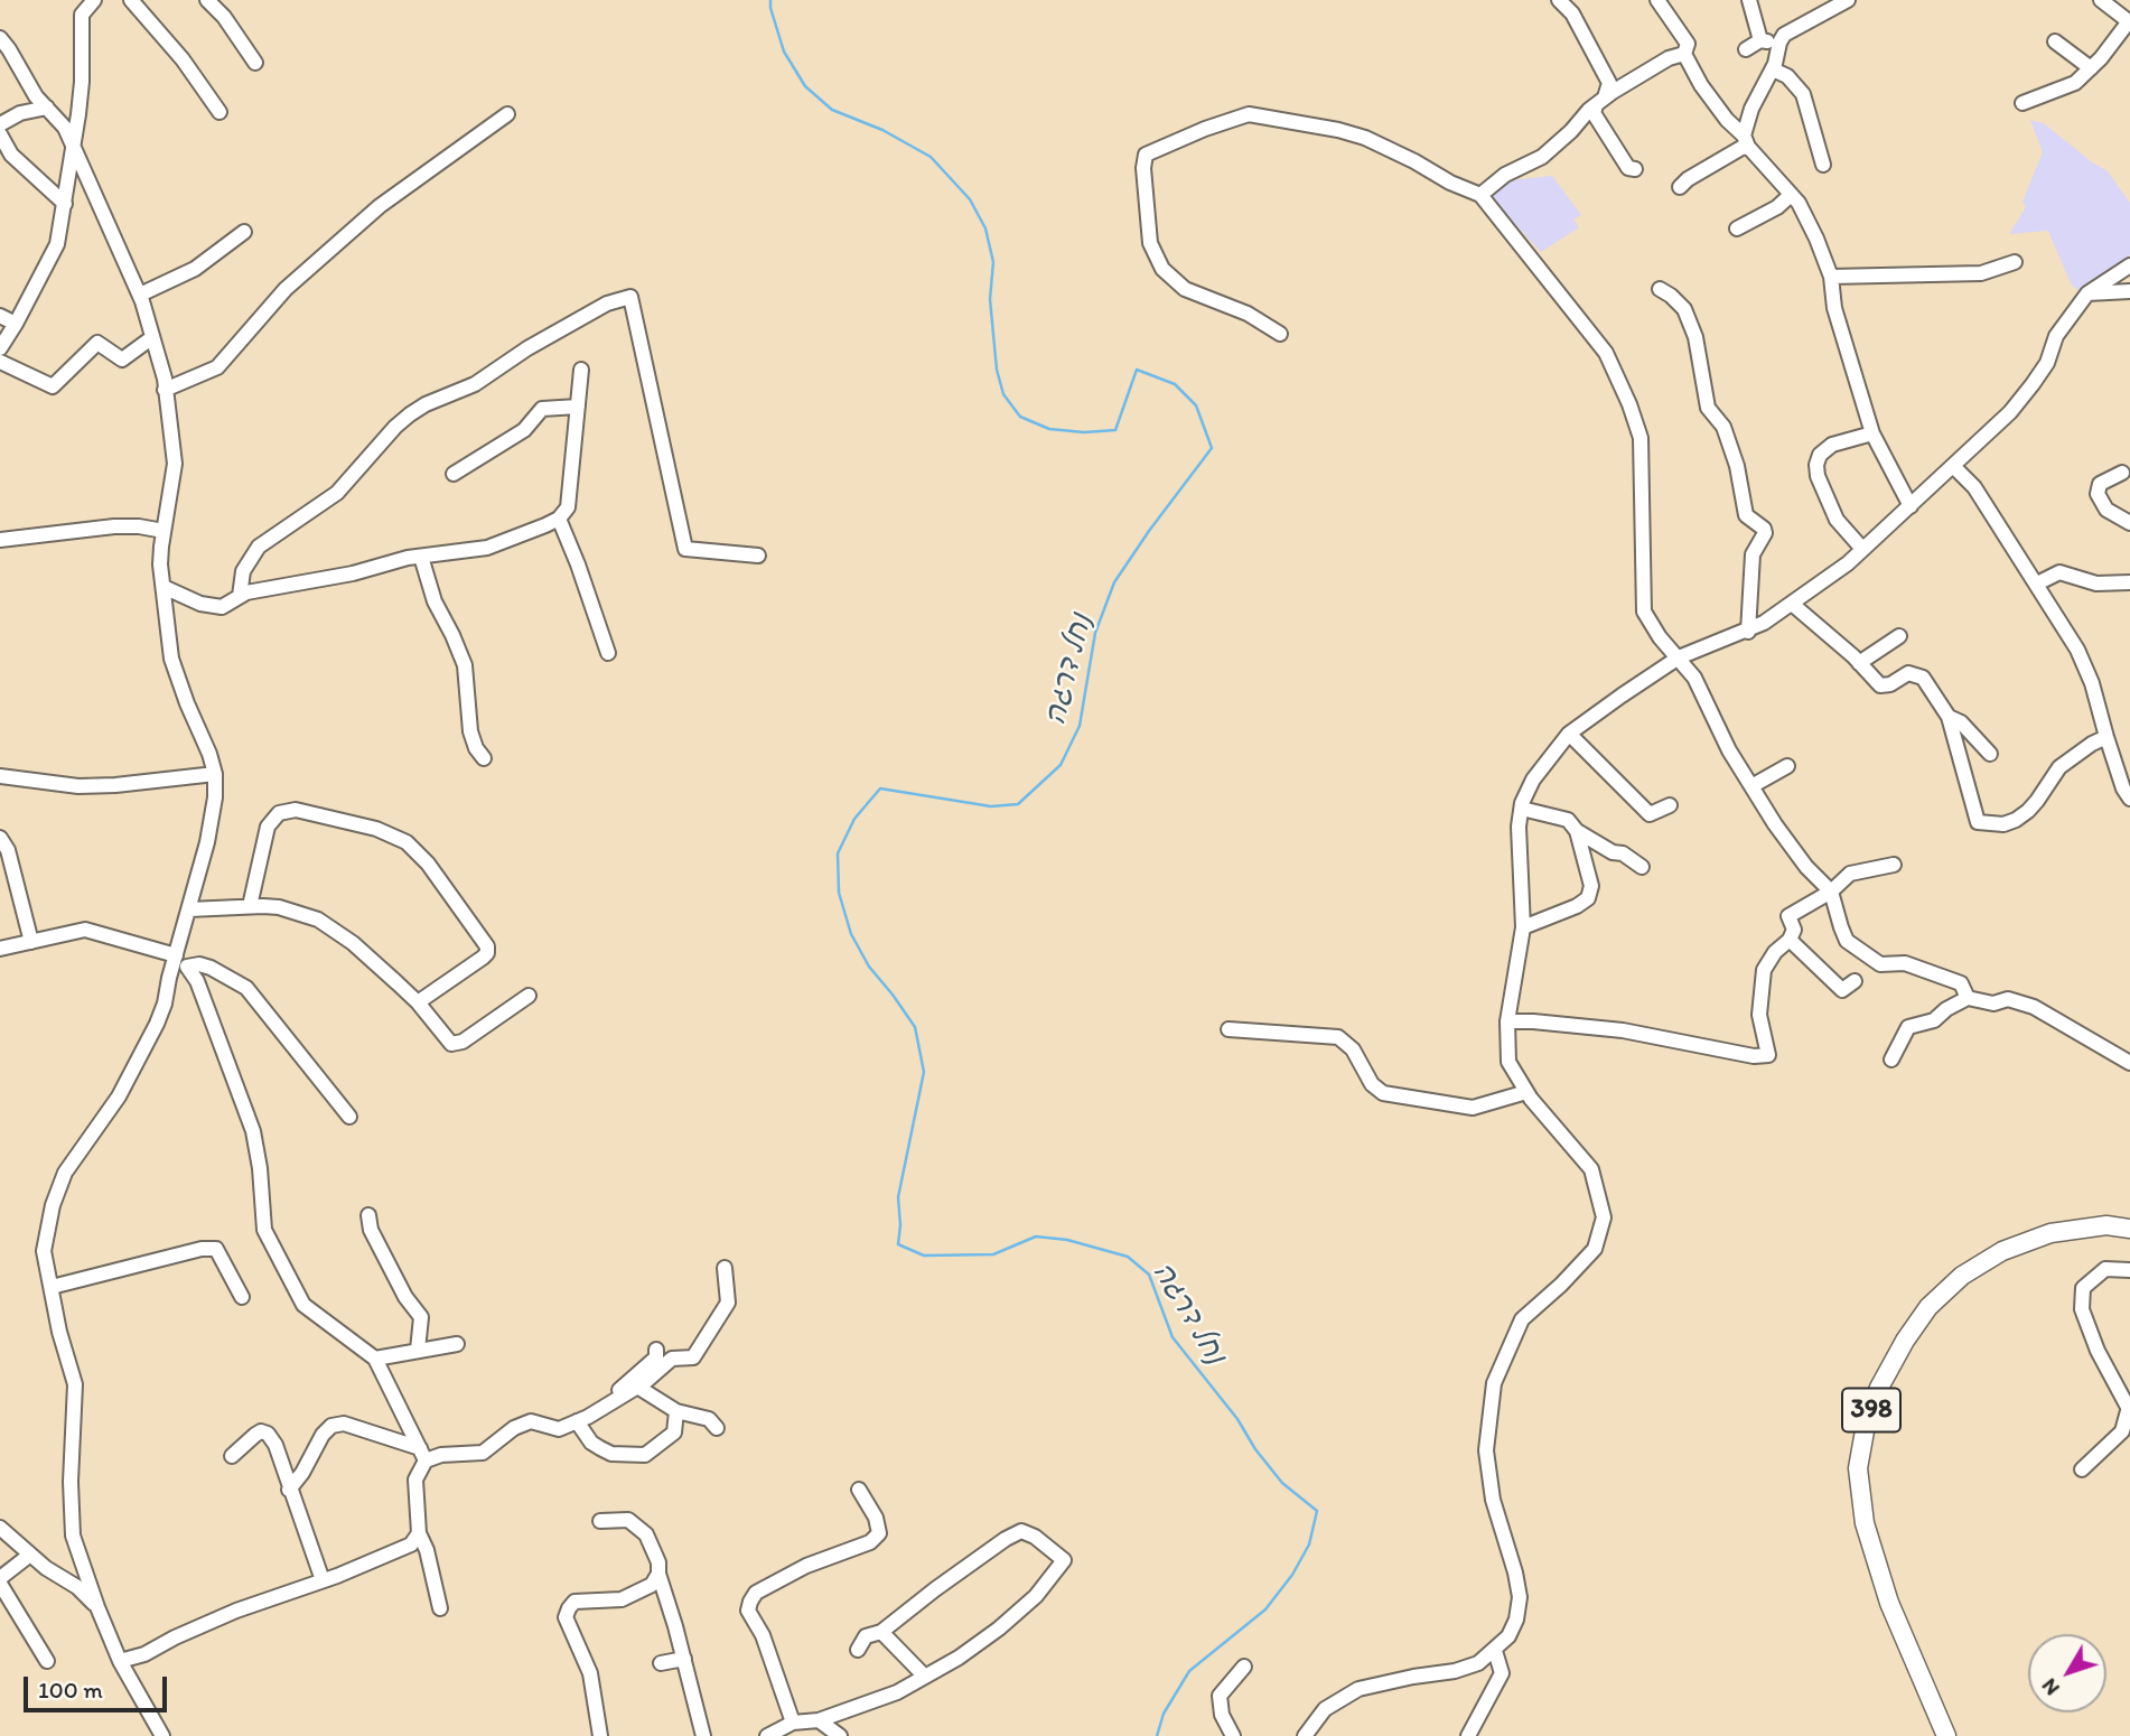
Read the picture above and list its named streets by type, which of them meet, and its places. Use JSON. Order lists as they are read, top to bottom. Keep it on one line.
{"streets":{"main road":["398"]},"water":["נחל דרגה"],"scale_bar":"100 m","north":"bottom left"}
